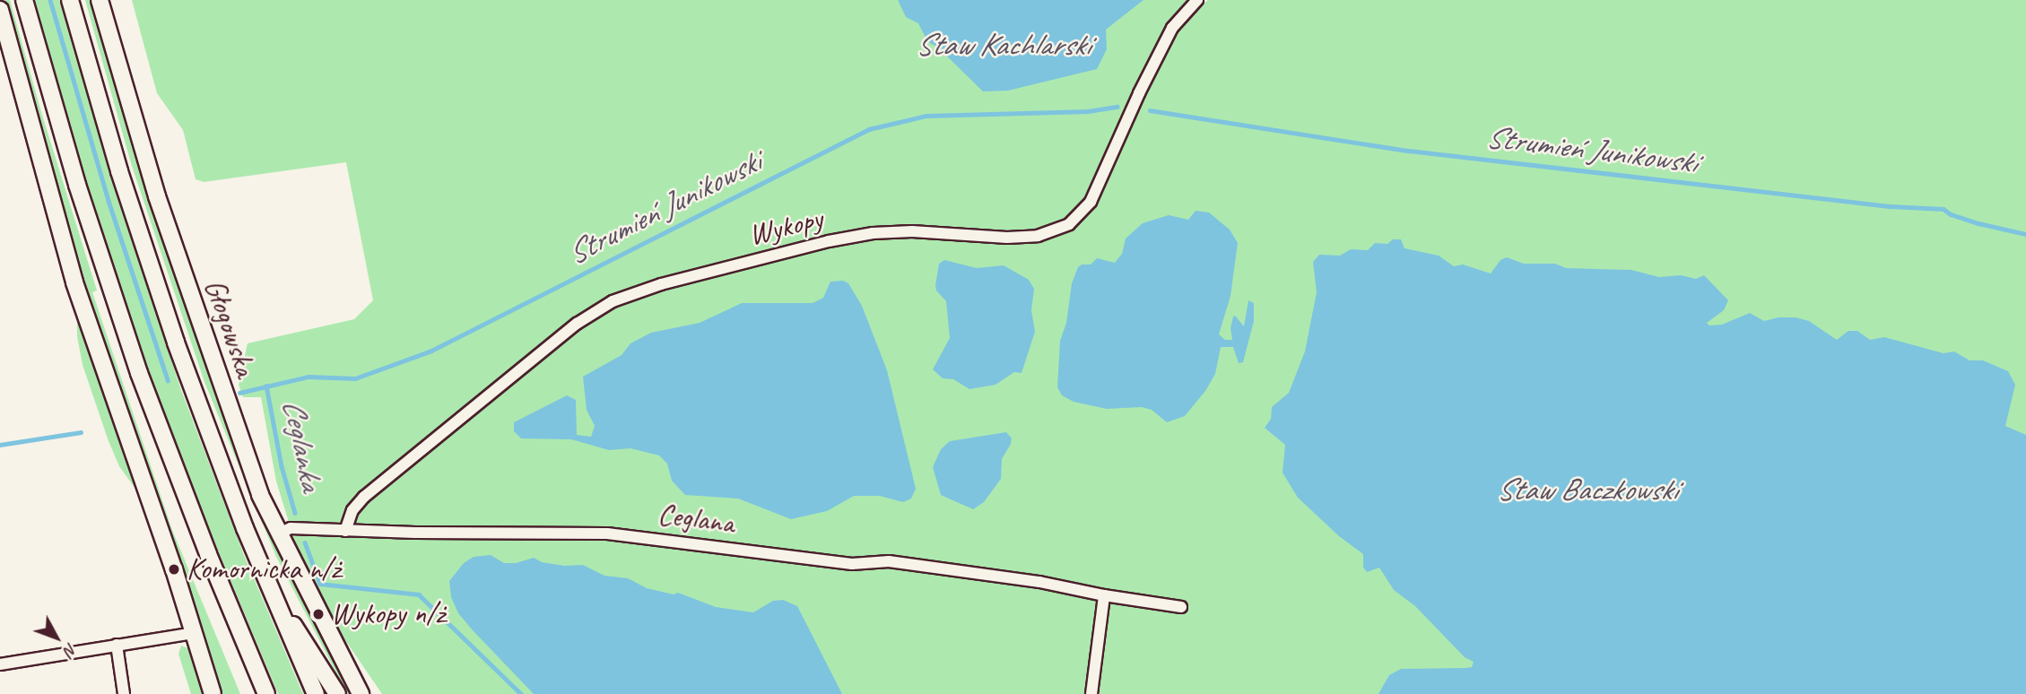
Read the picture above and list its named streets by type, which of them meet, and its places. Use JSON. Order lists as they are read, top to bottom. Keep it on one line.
{"streets":{"main road":["Głogowska"],"street":["Wykopy","Ceglana"]},"crossings":[["Wykopy","Ceglana"],["Głogowska","Ceglana"]],"water":["Staw Kachlarski","Strumień Junikowski","Ceglanka","Staw Baczkowski"],"places":["Komornicka n/ż","Wykopy n/ż"],"north":"bottom right"}
